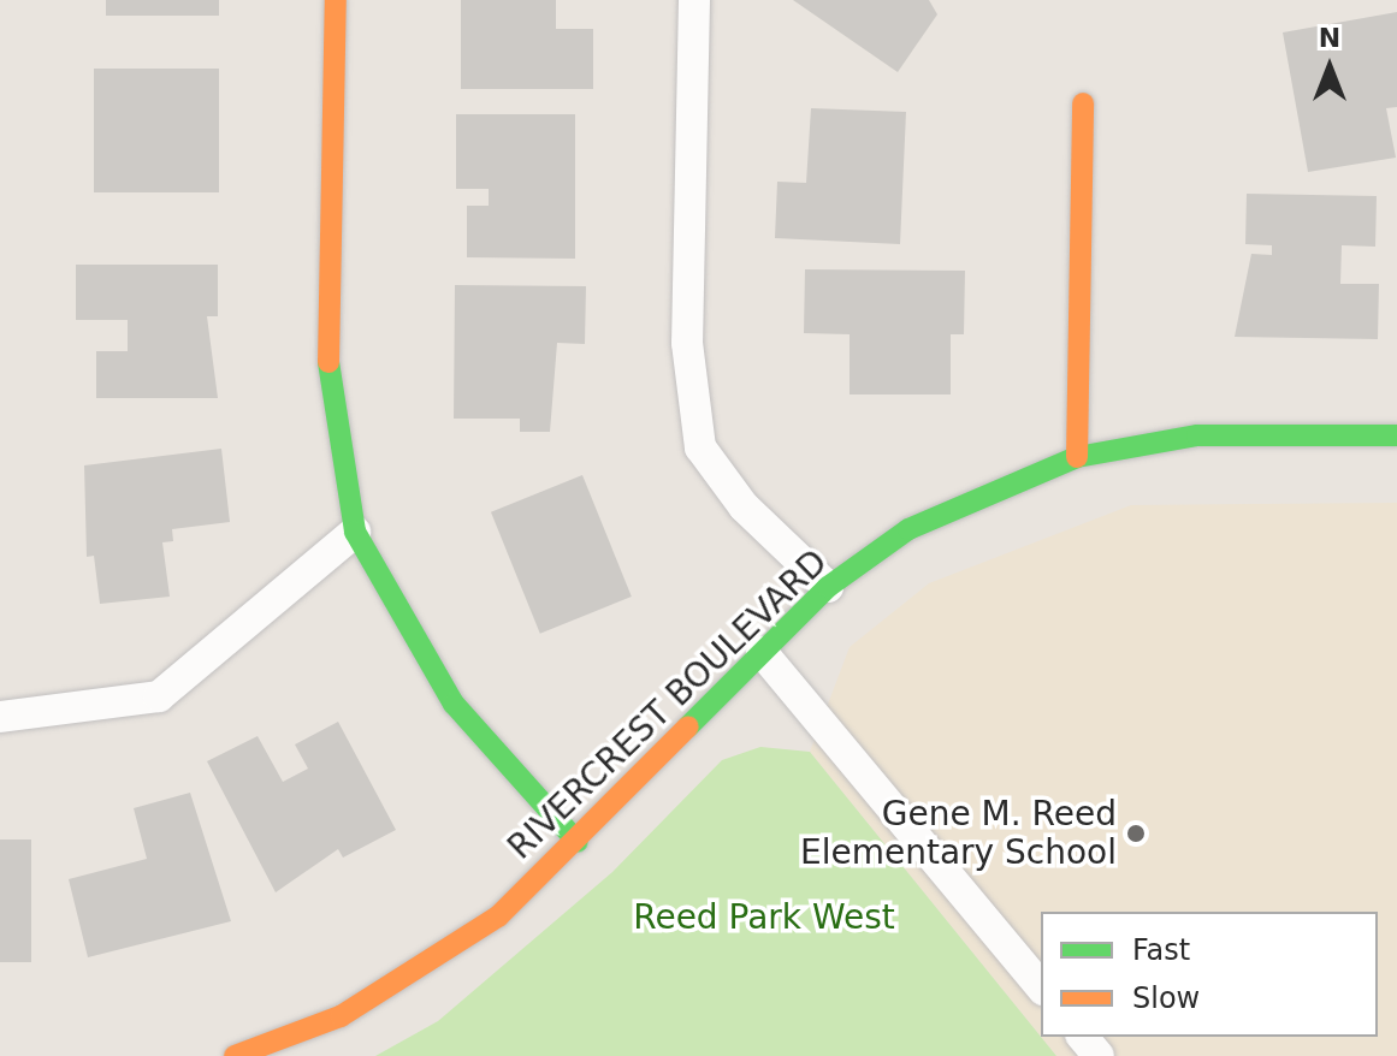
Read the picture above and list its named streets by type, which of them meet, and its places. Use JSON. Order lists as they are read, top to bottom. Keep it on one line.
{"streets":{"street":["RIVERCREST BOULEVARD"]},"parks":["Reed Park West"],"places":["Gene M. Reed Elementary School"],"legend":["Fast","Slow"],"north":"top"}
